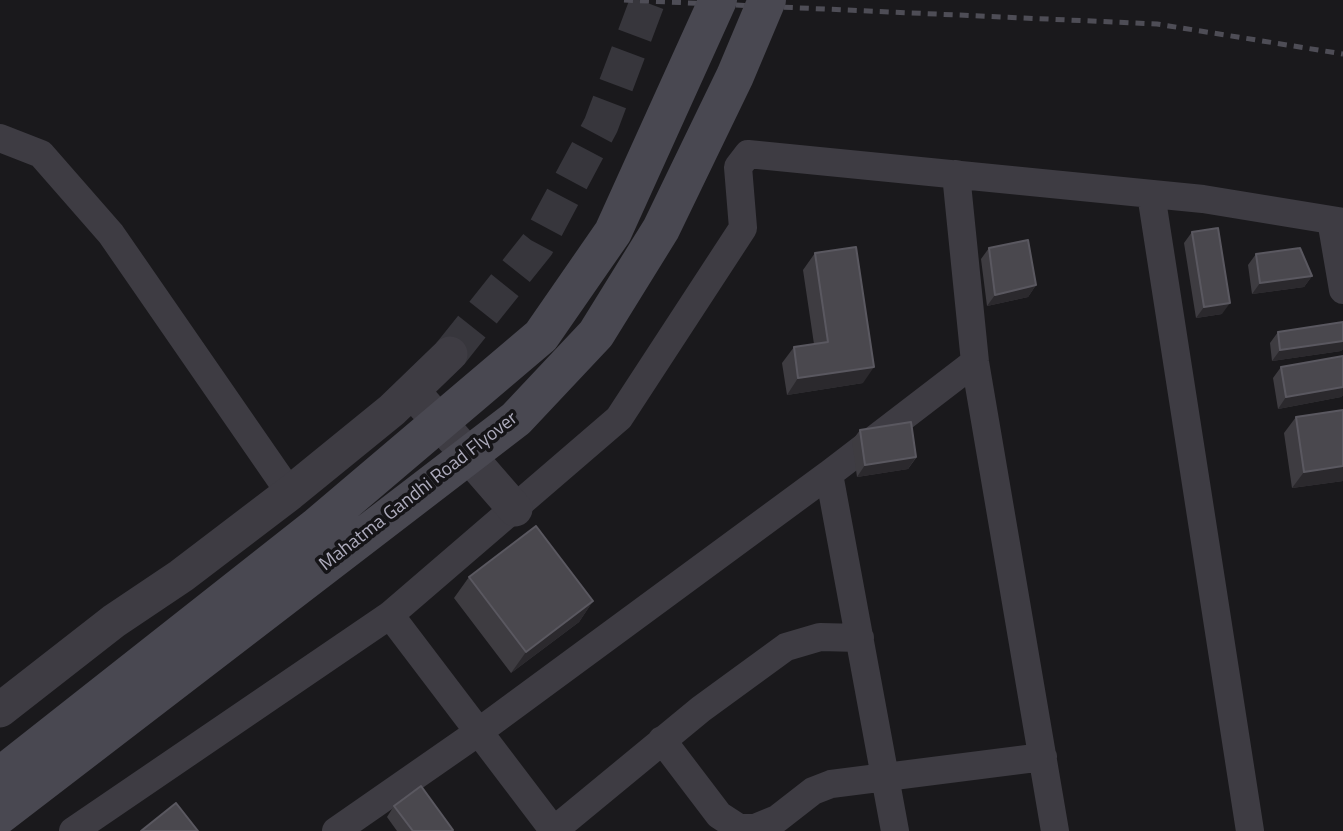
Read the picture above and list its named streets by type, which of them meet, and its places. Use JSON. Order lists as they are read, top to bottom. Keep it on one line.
{"streets":{"main road":["Mahatma Gandhi Road Flyover"]}}
